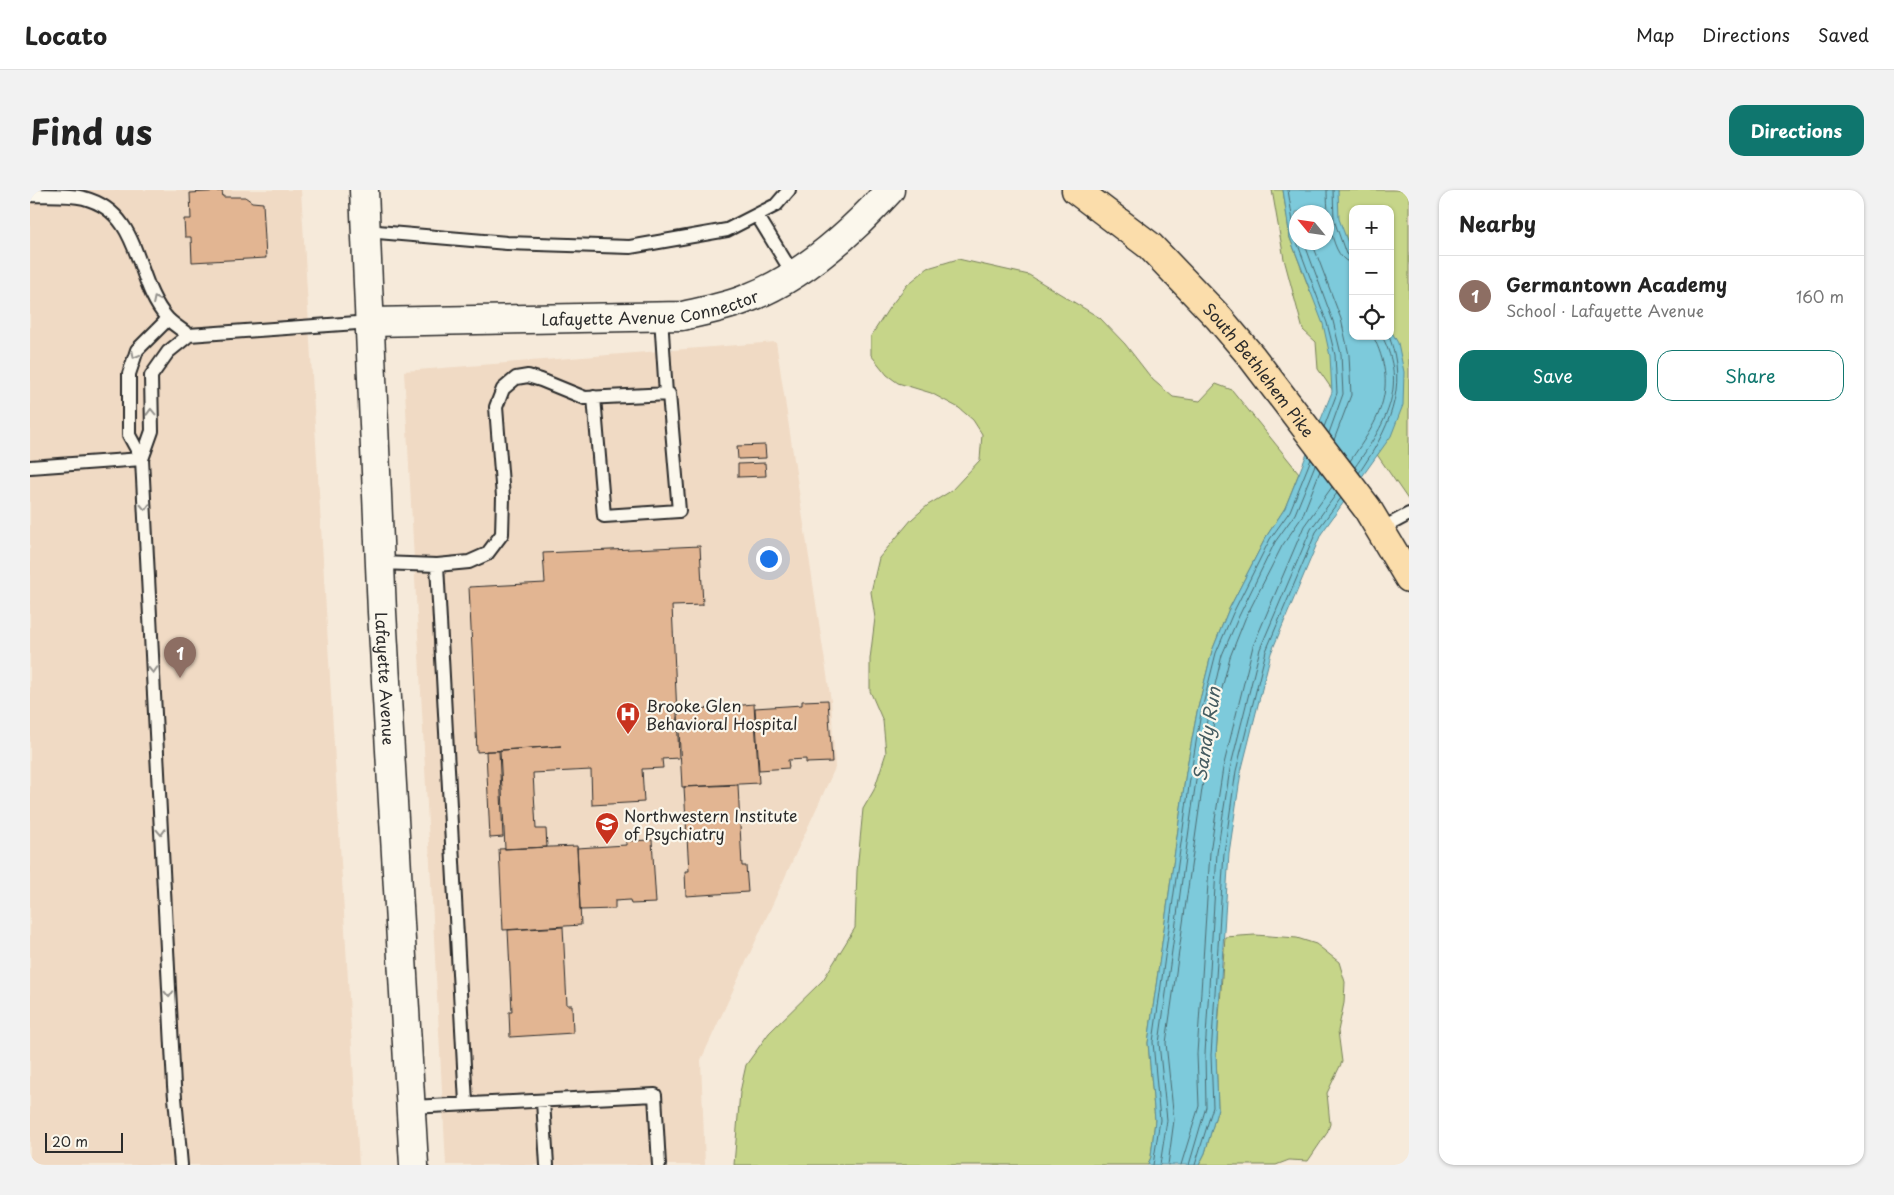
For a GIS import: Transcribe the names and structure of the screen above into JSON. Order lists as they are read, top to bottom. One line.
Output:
{"streets":{"main road":["Lafayette Avenue Connector","South Bethlehem Pike","Lafayette Avenue"]},"crossings":[["Lafayette Avenue Connector","Lafayette Avenue"]],"water":["Sandy Run"],"places":{"hospital":["Brooke Glen Behavioral Hospital"],"school or university":["Northwestern Institute of Psychiatry"]},"scale_bar":"20 m","north":"top left","page":{"header":"Locato","nav":["Map","Directions","Saved"],"title":"Find us","buttons":["Directions",["Save","Share"]],"heading":"Nearby","map_buttons":["+","−"],"list":[{"mark":"1","name":"Germantown Academy","note":"School · Lafayette Avenue","value":"160 m"}],"pins":"1","scale":"20 m"}}
